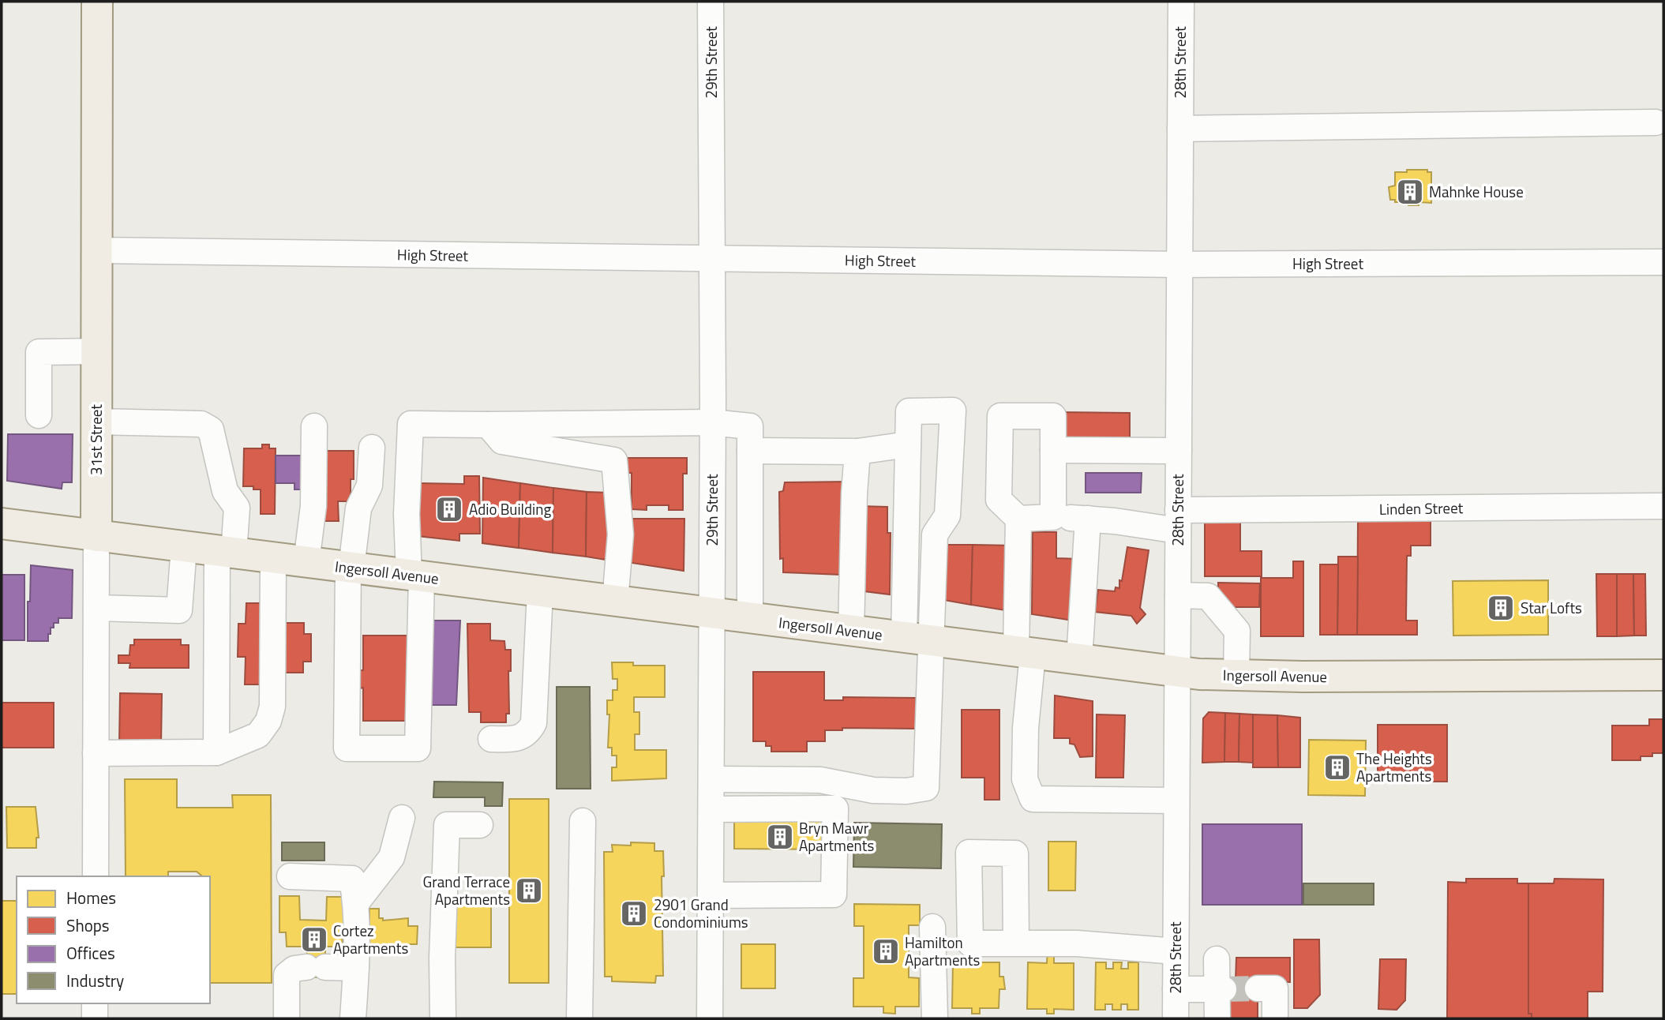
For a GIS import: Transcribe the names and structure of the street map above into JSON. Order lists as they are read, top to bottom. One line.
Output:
{"streets":{"main road":["31st Street","Ingersoll Avenue"],"street":["29th Street","28th Street","High Street","Linden Street"]},"crossings":[["29th Street","High Street"],["29th Street","Ingersoll Avenue"],["28th Street","High Street"],["28th Street","Linden Street"],["28th Street","Ingersoll Avenue"],["High Street","31st Street"],["31st Street","Ingersoll Avenue"]],"places":{"building":["Mahnke House","Adio Building","Star Lofts","The Heights Apartments","Bryn Mawr Apartments","Grand Terrace Apartments","2901 Grand Condominiums","Cortez Apartments","Hamilton Apartments"]},"legend":["Homes","Shops","Offices","Industry"]}
